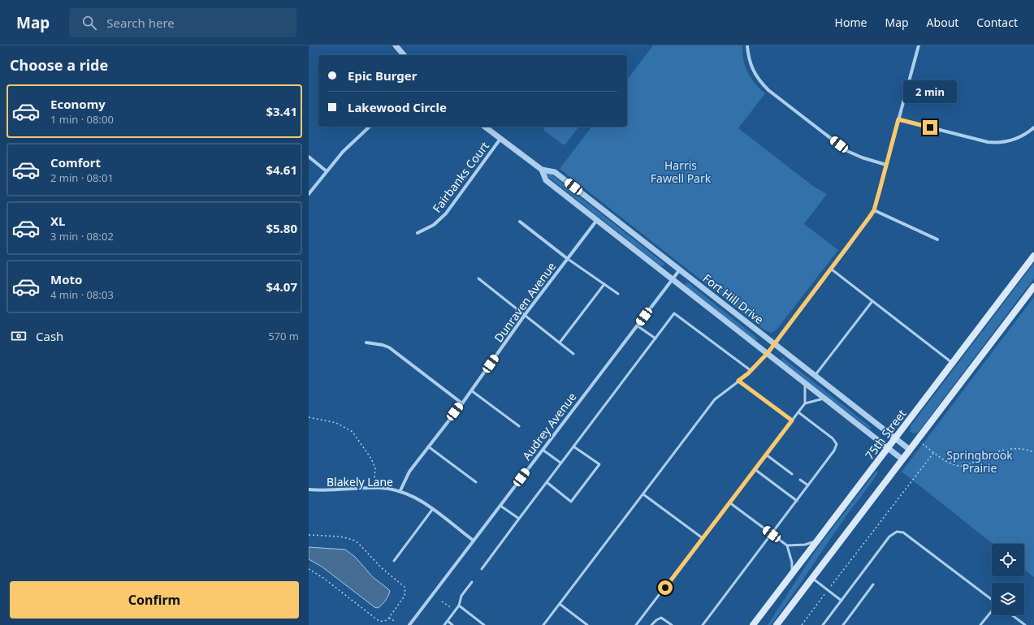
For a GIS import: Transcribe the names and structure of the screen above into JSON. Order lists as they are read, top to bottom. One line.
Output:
{"streets":{"main road":["75th Street"],"street":["Fairbanks Court","Fort Hill Drive","Dunraven Avenue","Audrey Avenue","Blakely Lane"]},"crossings":[["Fairbanks Court","Fort Hill Drive"],["Fort Hill Drive","Dunraven Avenue"],["Fort Hill Drive","Audrey Avenue"],["Fort Hill Drive","75th Street"],["Dunraven Avenue","Blakely Lane"],["Audrey Avenue","Blakely Lane"]],"parks":["Harris Fawell Park","Springbrook Prairie"],"page":{"header":"Map","search":"Search here","nav":["Home","Map","About","Contact"],"heading":"Choose a ride","banner":["Epic Burger","Lakewood Circle"],"bubble":"2 min","list":[{"name":"Economy","note":"1 min · 08:00","value":"$3.41"},{"name":"Comfort","note":"2 min · 08:01","value":"$4.61"},{"name":"XL","note":"3 min · 08:02","value":"$5.80"},{"name":"Moto","note":"4 min · 08:03","value":"$4.07"}],"pay":["Cash","570 m"],"buttons":"Confirm"}}
